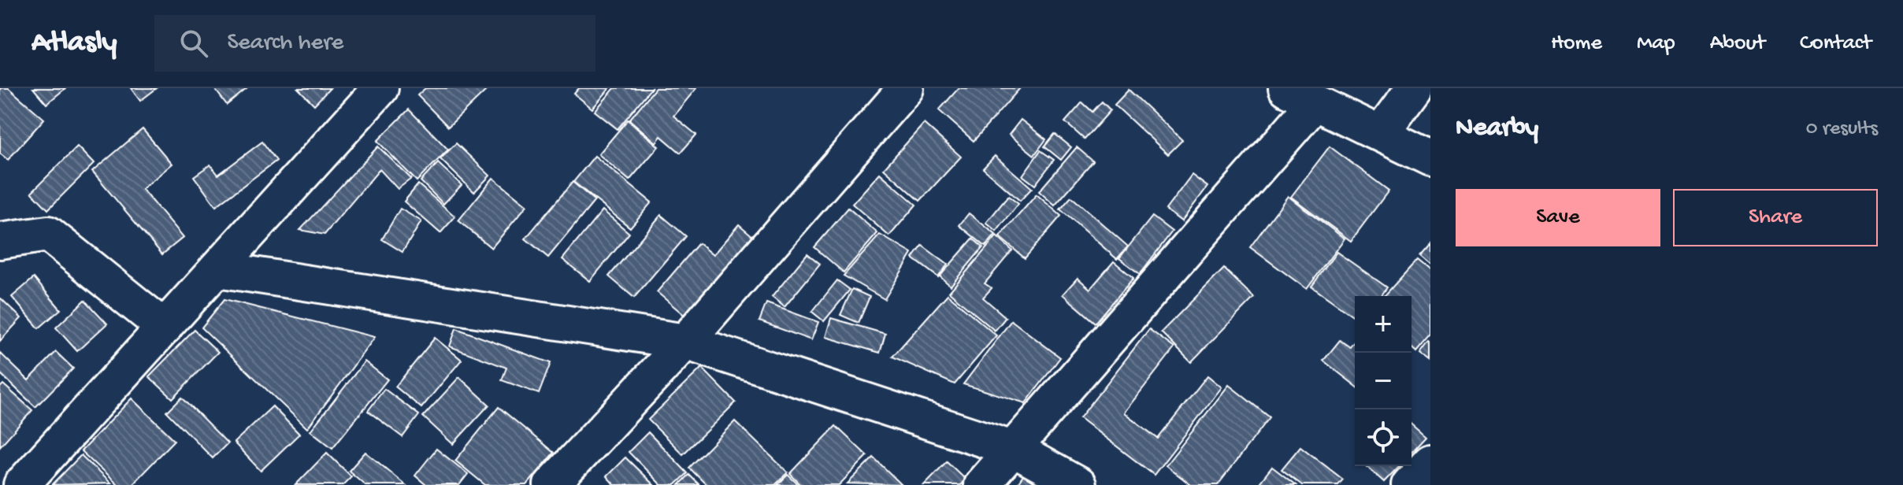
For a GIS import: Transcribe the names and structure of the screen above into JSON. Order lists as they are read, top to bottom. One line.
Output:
{"page":{"header":"Atlasly","search":"Search here","nav":["Home","Map","About","Contact"],"heading":["Nearby","0 results"],"buttons":["Save","Share"],"map_buttons":["+","−"]}}
